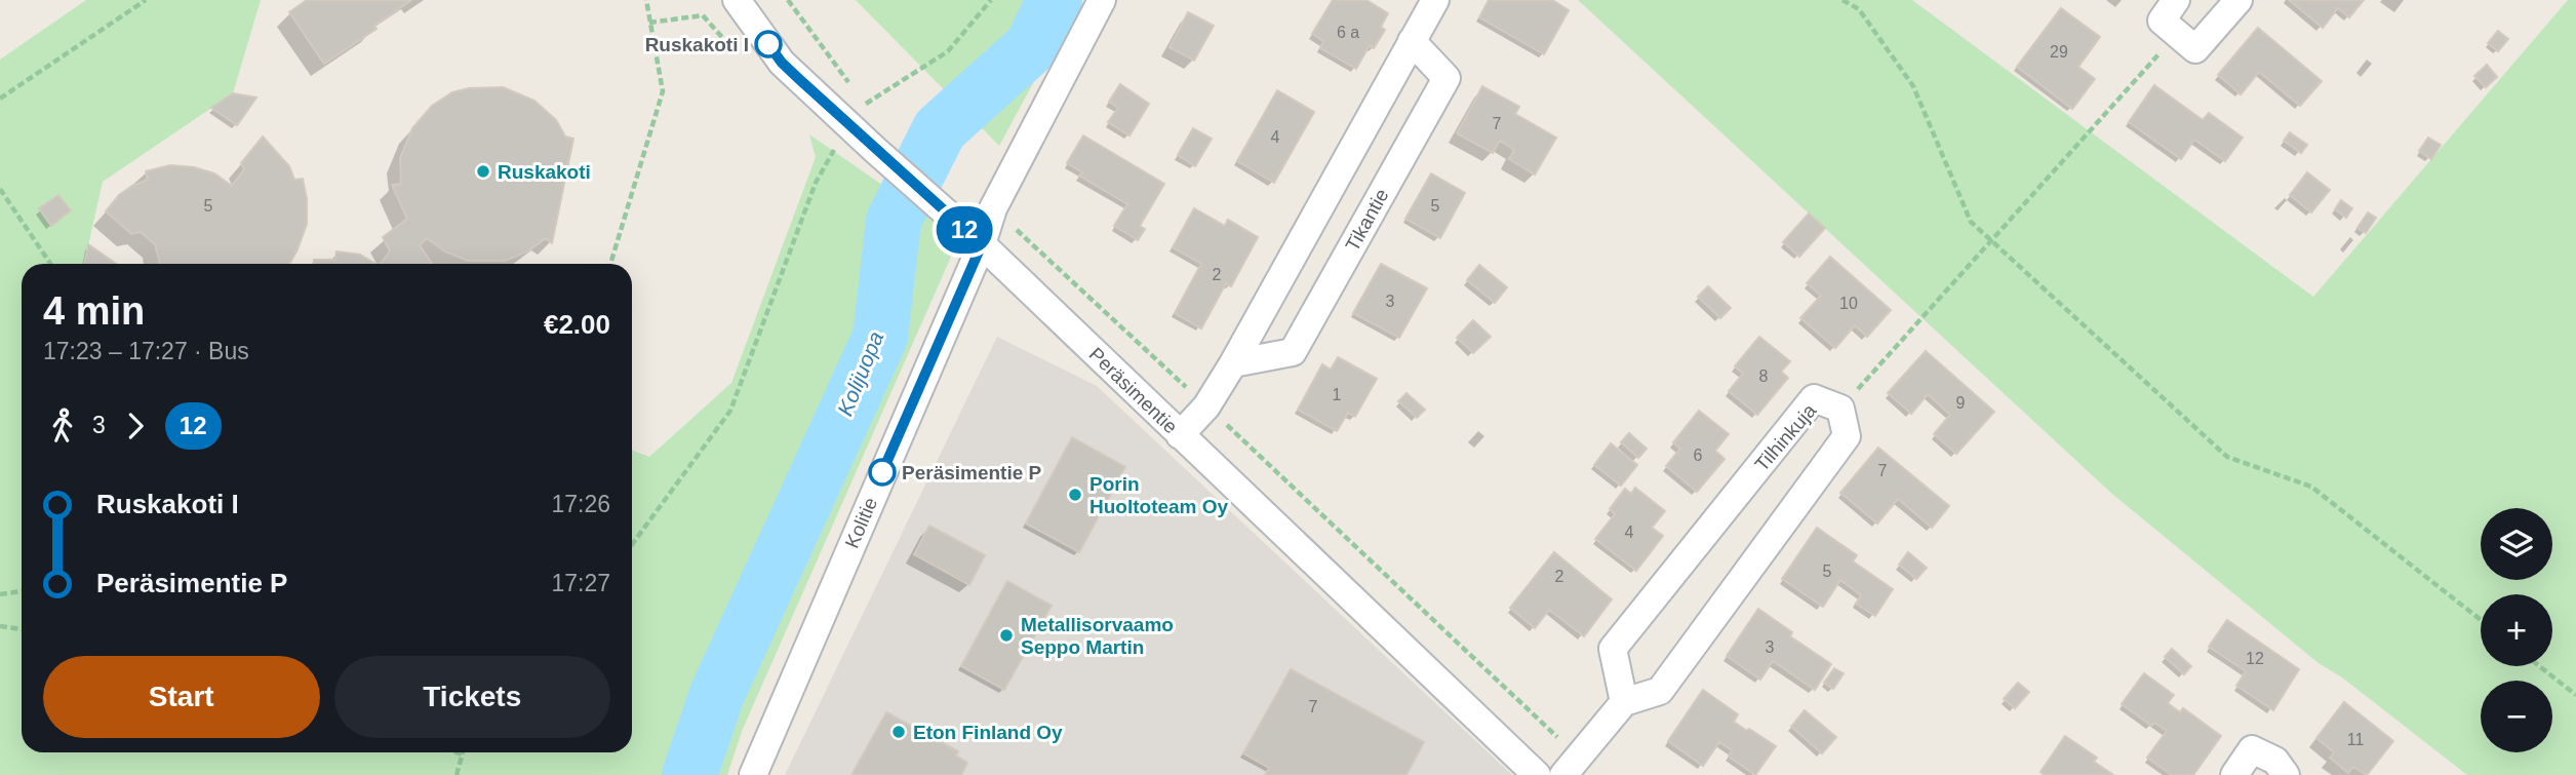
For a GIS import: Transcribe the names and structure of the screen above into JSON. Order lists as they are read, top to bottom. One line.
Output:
{"streets":{"street":["Tikantie","Peräsimentie","Tilhinkuja","Kolitie"]},"crossings":[["Peräsimentie","Kolitie"]],"water":["Kolijuopa"],"places":["Ruskakoti I","Ruskakoti","Peräsimentie P","Porin Huoltoteam Oy","Metallisorvaamo Seppo Martin","Eton Finland Oy"],"lines":["bus line 12"],"house_numbers":["6 a","29","7","4","5","5","2","3","10","8","1","9","6","7","4","5","2","3","12","7","11"],"page":{"on_map":"12","heading":["4 min","17:23 – 17:27 · Bus","€2.00"],"legs":["3","12"],"list":[{"name":"Ruskakoti I","value":"17:26"},{"name":"Peräsimentie P","value":"17:27"}],"map_buttons":["+","−"],"buttons":["Start","Tickets"]}}
